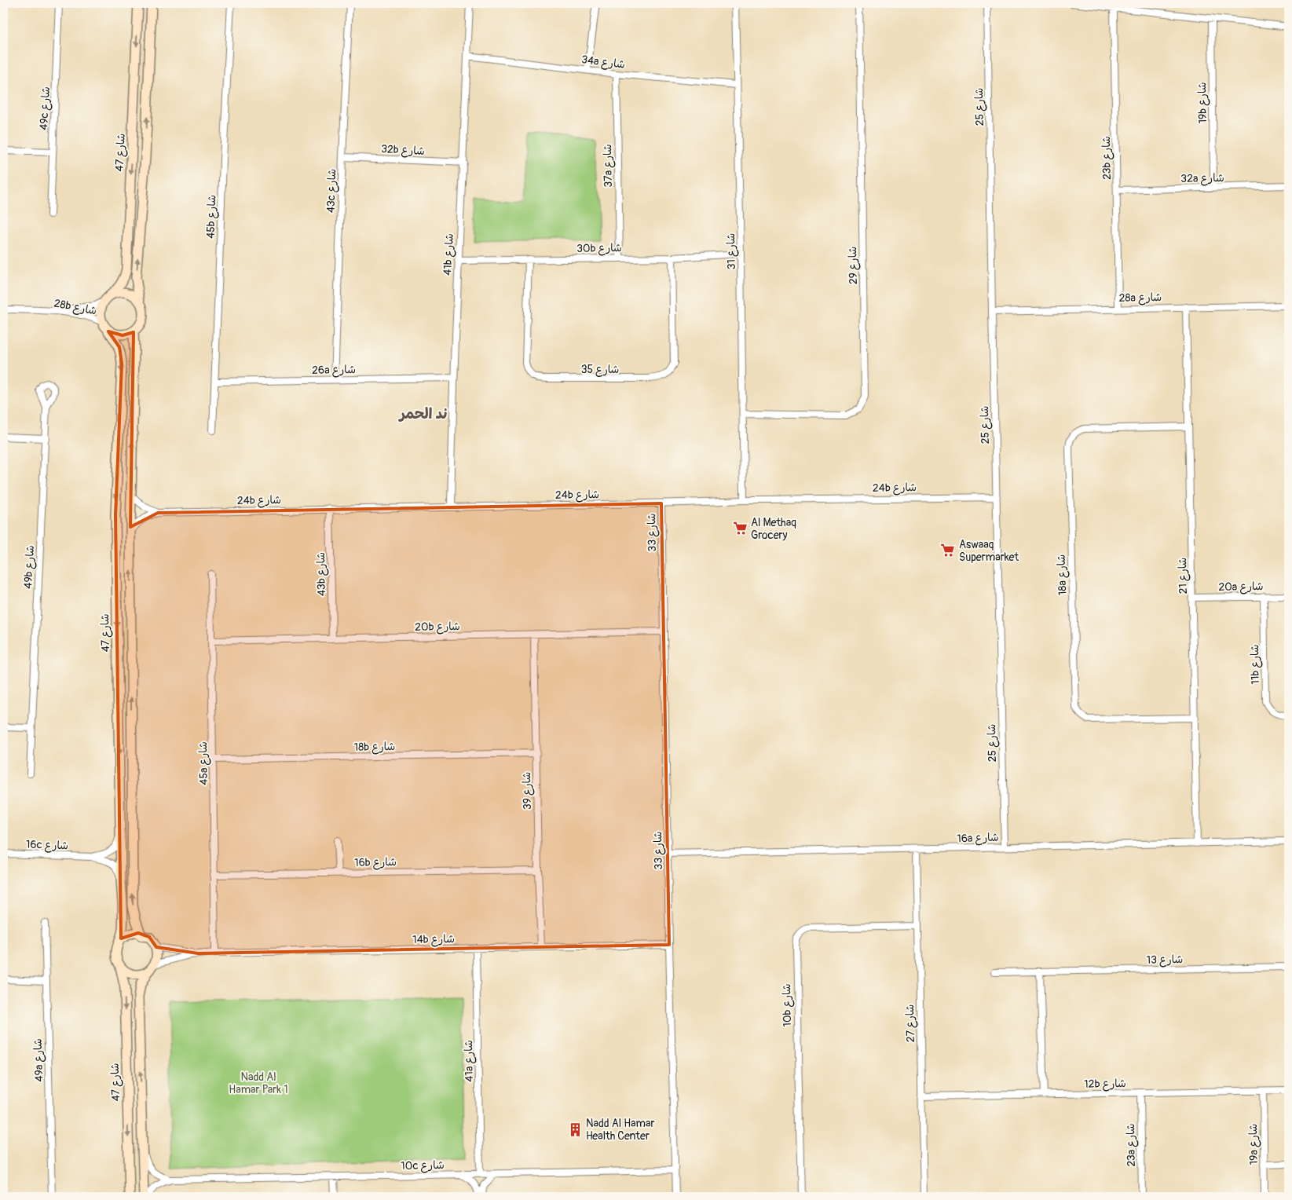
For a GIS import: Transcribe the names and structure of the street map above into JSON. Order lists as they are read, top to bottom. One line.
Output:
{"streets":{"street":["34a شارع","19b شارع","شارع 25","49c شارع","32b شارع","شارع 47","23b شارع","37a شارع","32a شارع","43c شارع","45b شارع","30b شارع","شارع 31","41b شارع","شارع 29","28a شارع","28b شارع","شارع 35","26a شارع","24b شارع","شارع 33","49b شارع","43b شارع","18a شارع","شارع 21","20a شارع","20b شارع","11b شارع","18b شارع","45a شارع","شارع 39","16a شارع","16c شارع","16b شارع","14b شارع","شارع 13","10b شارع","شارع 27","49a شارع","41a شارع","12b شارع","19a شارع","23a شارع","10c شارع"]},"crossings":[["34a شارع","37a شارع"],["34a شارع","شارع 31"],["34a شارع","41b شارع"],["19b شارع","32a شارع"],["شارع 25","28a شارع"],["شارع 25","24b شارع"],["شارع 25","16a شارع"],["32b شارع","43c شارع"],["32b شارع","41b شارع"],["شارع 47","28b شارع"],["شارع 47","16c شارع"],["شارع 47","14b شارع"],["23b شارع","32a شارع"],["23b شارع","28a شارع"],["37a شارع","30b شارع"],["43c شارع","26a شارع"],["45b شارع","26a شارع"],["30b شارع","شارع 31"],["30b شارع","41b شارع"],["30b شارع","شارع 35"],["شارع 31","شارع 29"],["شارع 31","24b شارع"],["41b شارع","26a شارع"],["41b شارع","24b شارع"],["28a شارع","شارع 21"],["24b شارع","شارع 33"],["24b شارع","43b شارع"],["شارع 33","20b شارع"],["شارع 33","16a شارع"],["شارع 33","14b شارع"],["شارع 33","10c شارع"],["43b شارع","20b شارع"],["18a شارع","شارع 21"],["شارع 21","20a شارع"],["شارع 21","16a شارع"],["20a شارع","11b شارع"],["20b شارع","45a شارع"],["20b شارع","شارع 39"],["18b شارع","45a شارع"],["18b شارع","شارع 39"],["45a شارع","16b شارع"],["45a شارع","14b شارع"],["شارع 39","16b شارع"],["شارع 39","14b شارع"],["16a شارع","شارع 27"],["14b شارع","41a شارع"],["10b شارع","شارع 27"],["شارع 27","12b شارع"],["41a شارع","10c شارع"],["12b شارع","19a شارع"],["12b شارع","23a شارع"]],"districts":["ند الحمر"],"parks":["Nadd Al Hamar Park 1"],"places":{"supermarket":["Al Methaq Grocery","Aswaaq Supermarket"],"building":["Nadd Al Hamar Health Center"]}}
